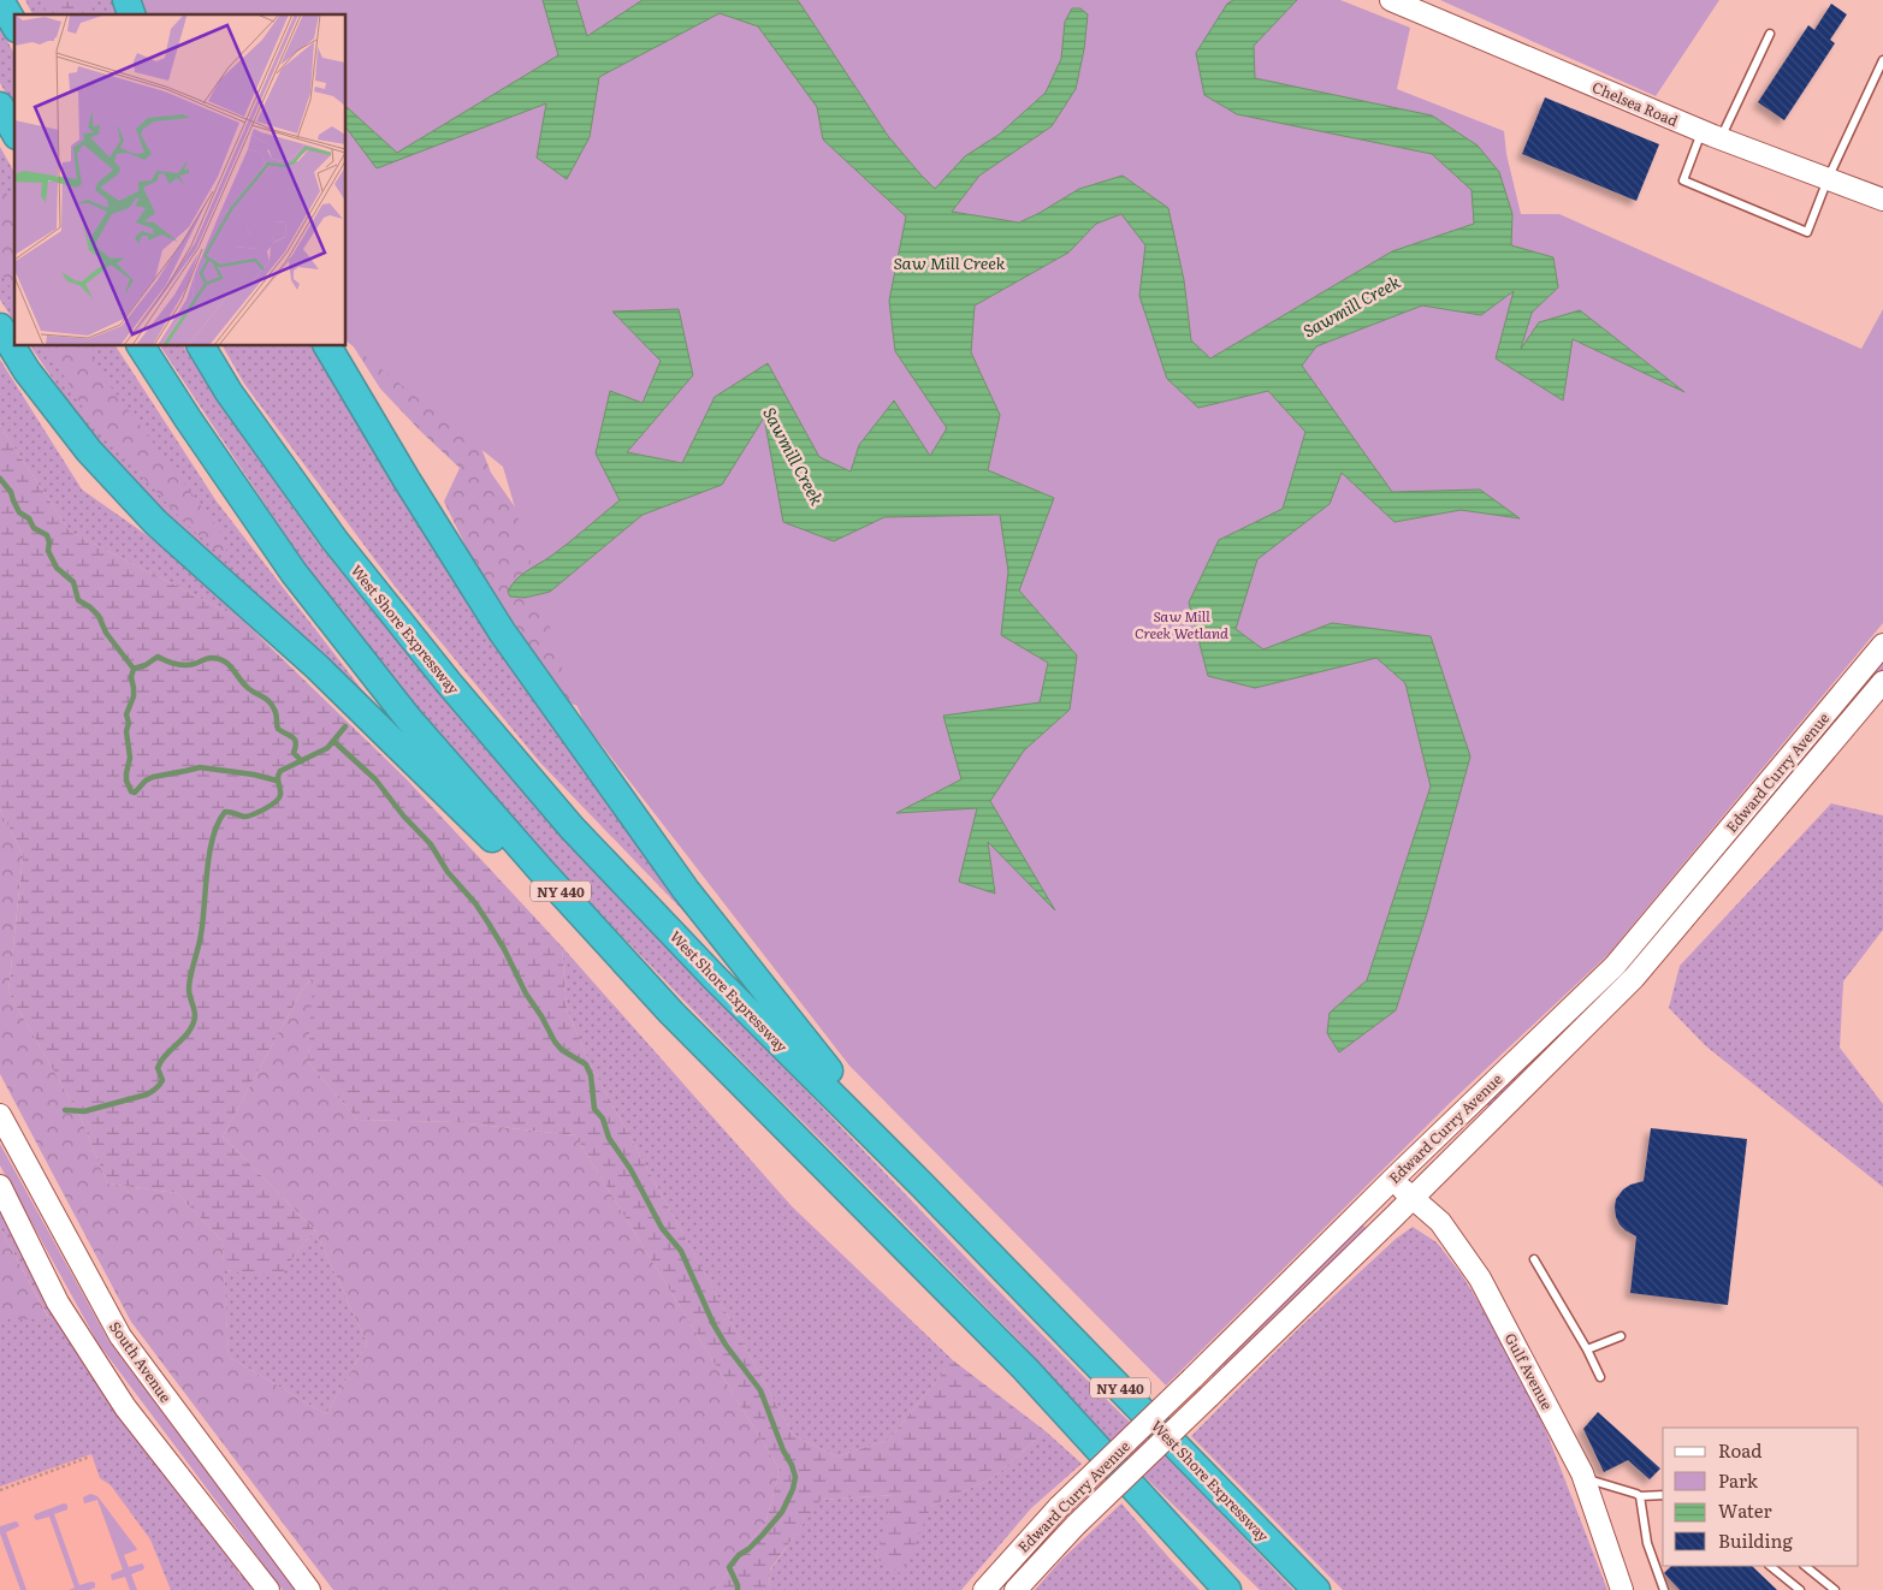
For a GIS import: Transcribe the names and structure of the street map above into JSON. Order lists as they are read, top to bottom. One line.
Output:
{"streets":{"highway":["West Shore Expressway","NY 440"],"street":["Chelsea Road","Edward Curry Avenue","South Avenue","Gulf Avenue"]},"crossings":[["Edward Curry Avenue","Gulf Avenue"]],"water":["Saw Mill Creek","Sawmill Creek"],"parks":["Saw Mill Creek Wetland"],"legend":["Road","Park","Water","Building"]}
